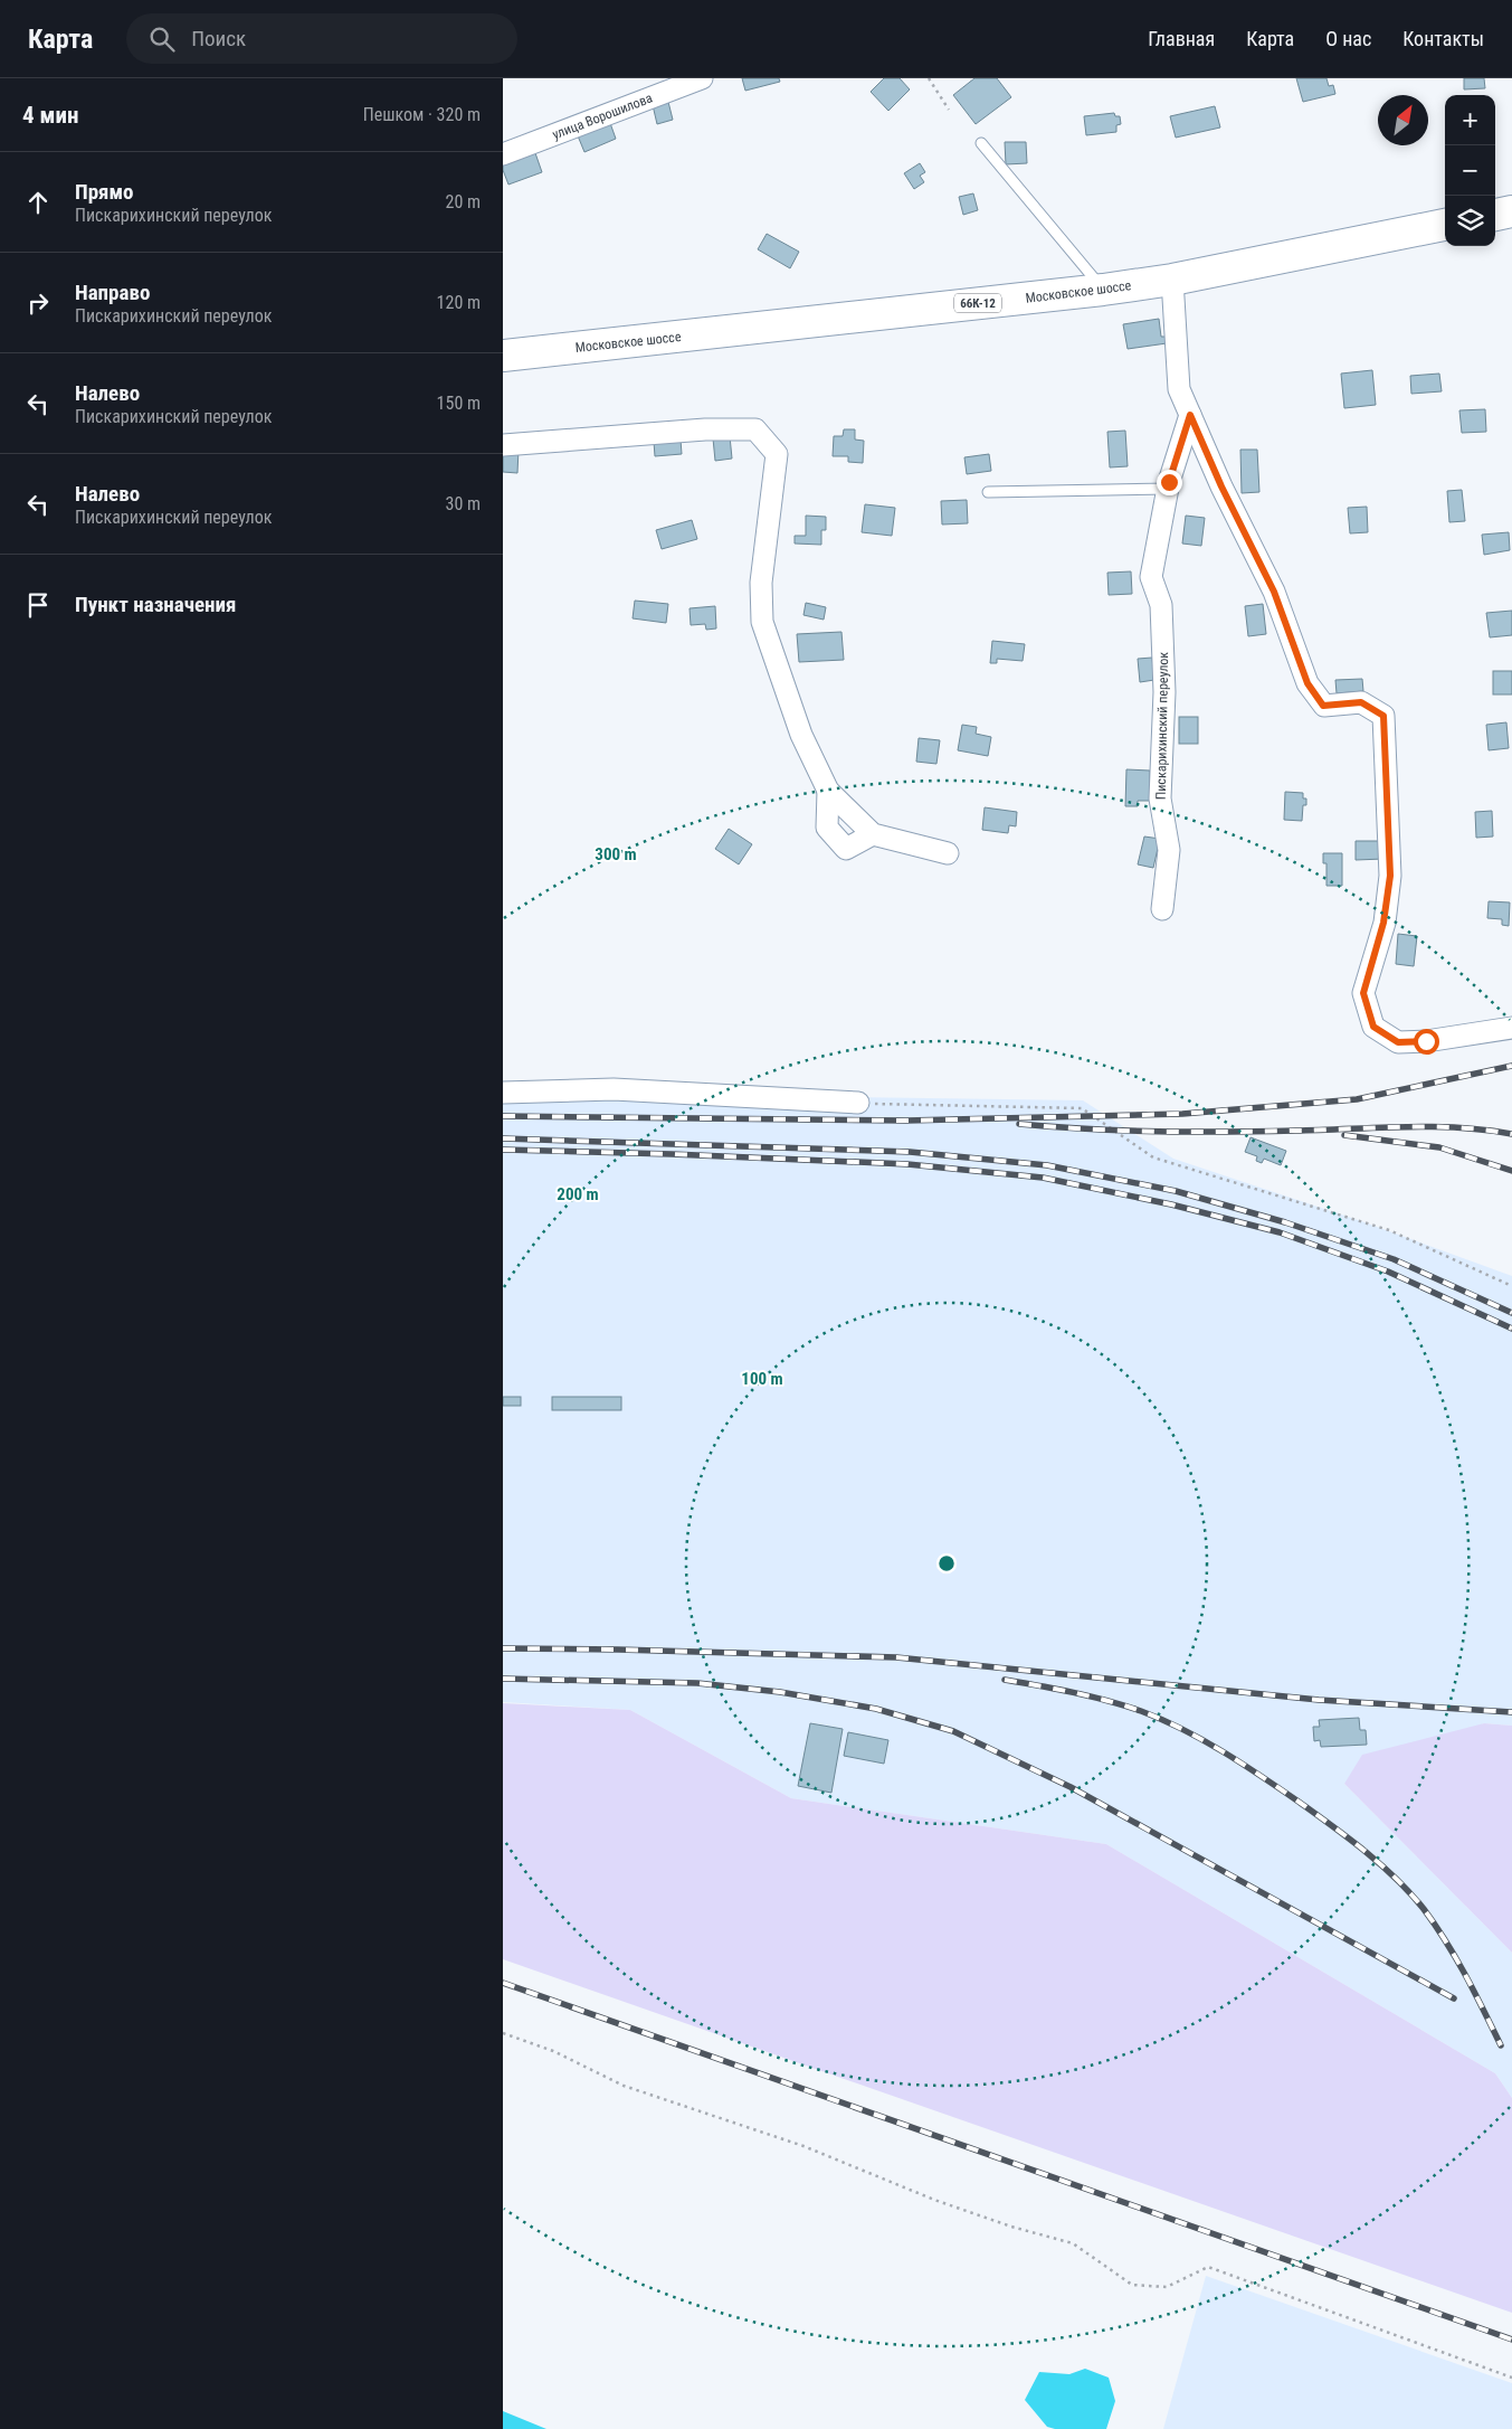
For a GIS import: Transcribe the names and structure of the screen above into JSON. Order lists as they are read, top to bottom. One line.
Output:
{"streets":{"main road":["Московское шоссе","66К-12"],"street":["улица Ворошилова","Пискарихинский переулок"]},"north":"top right","page":{"header":"Карта","search":"Поиск","nav":["Главная","Карта","О нас","Контакты"],"heading":["4 мин","Пешком · 320 m"],"map_buttons":["+","−"],"list":[["Прямо","Пискарихинский переулок","20 m"],["Направо","Пискарихинский переулок","120 m"],["Налево","Пискарихинский переулок","150 m"],["Налево","Пискарихинский переулок","30 m"],"Пункт назначения"]},"rings":["300 m","200 m","100 m"]}
